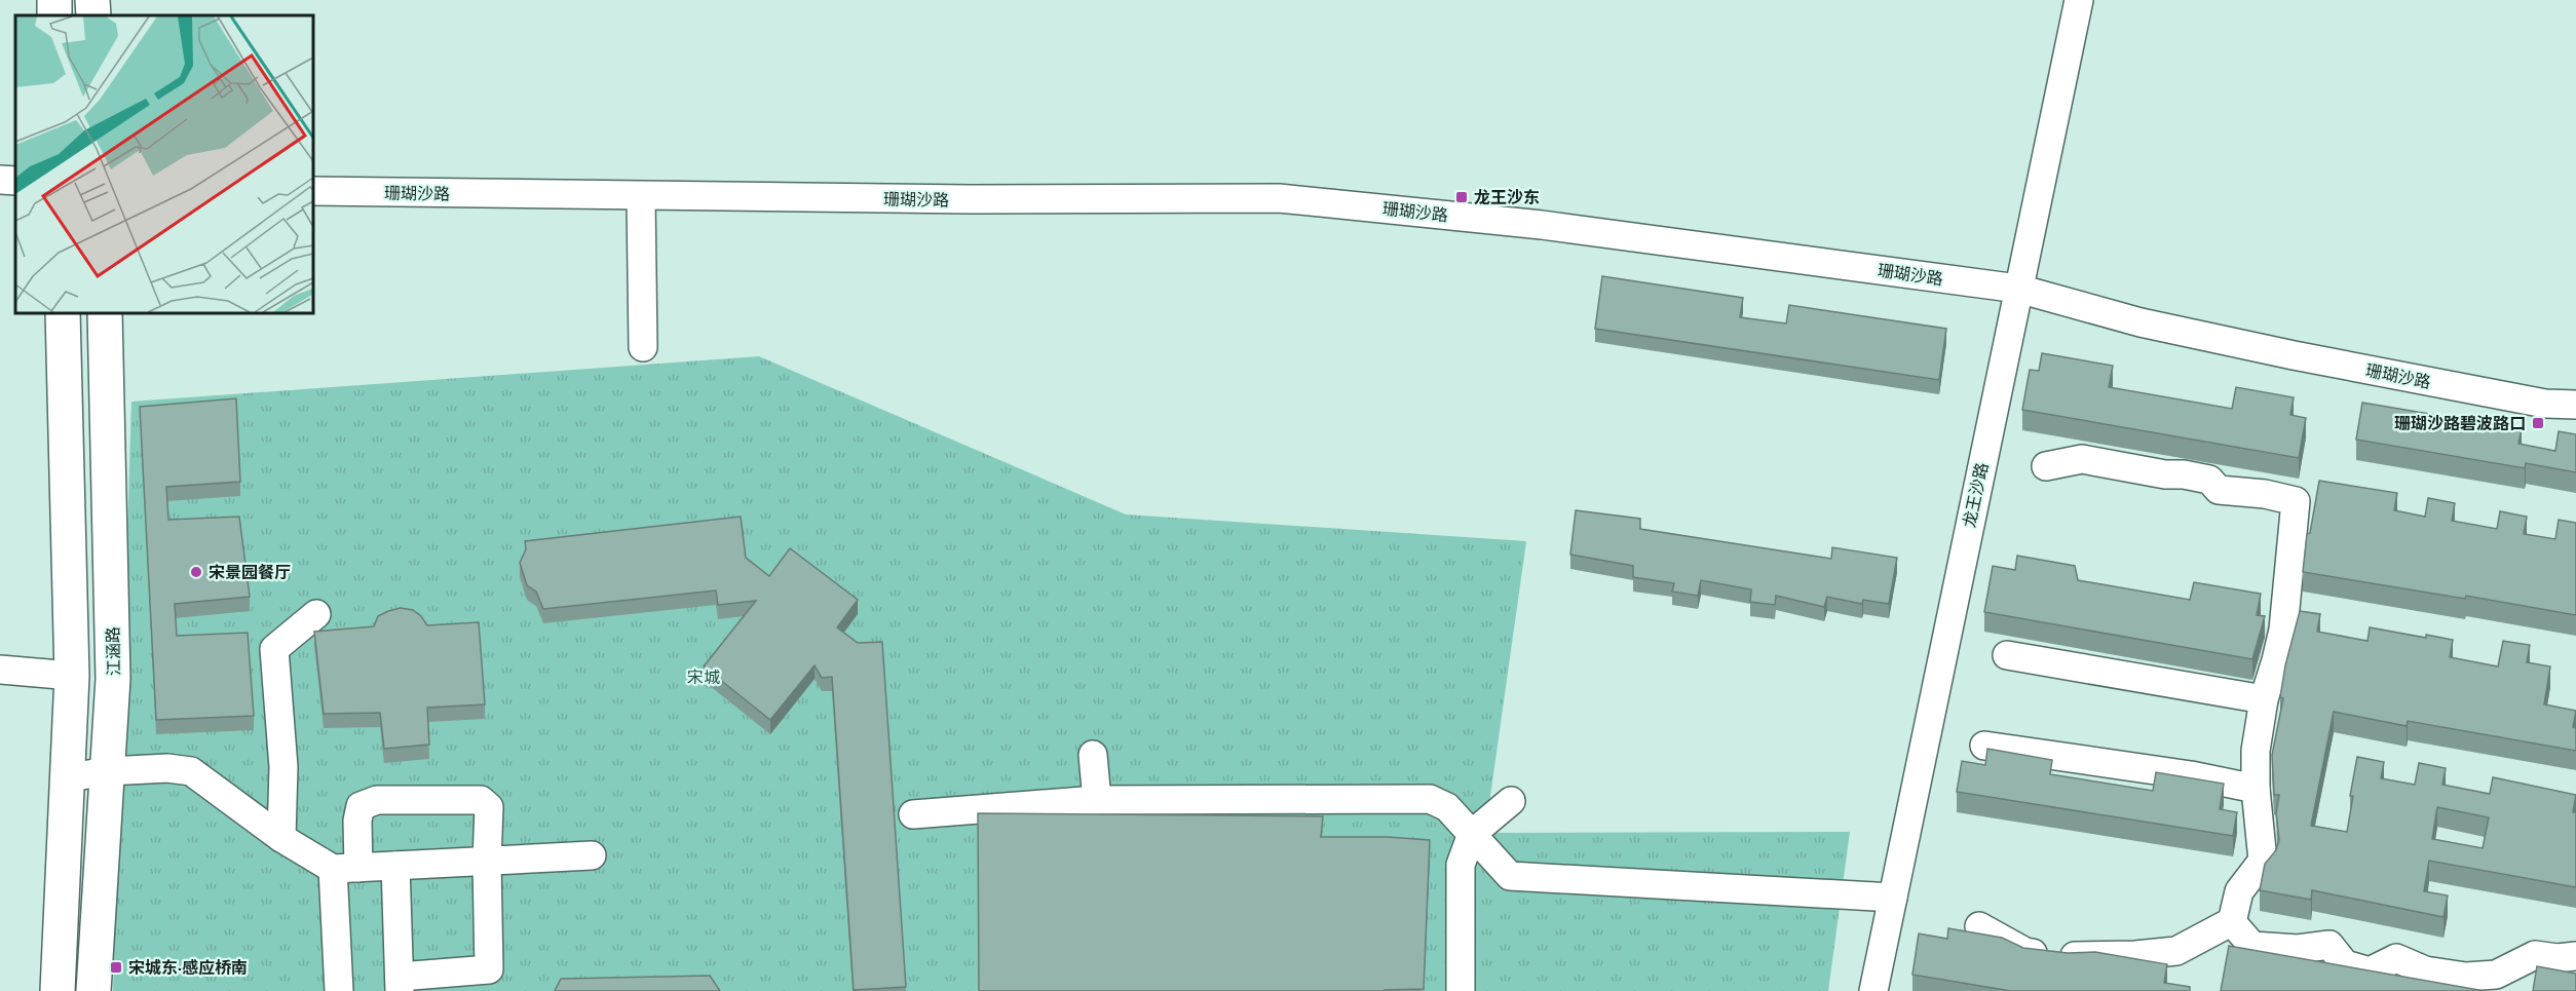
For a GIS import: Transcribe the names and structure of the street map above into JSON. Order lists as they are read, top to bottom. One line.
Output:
{"streets":{"main road":["江涵路"],"street":["珊瑚沙路","龙王沙路"]},"crossings":[["珊瑚沙路","龙王沙路"]],"parks":["宋城"],"places":{"transit":["龙王沙东","珊瑚沙路碧波路口","宋城东·感应桥南"],"other":["宋景园餐厅"]}}
